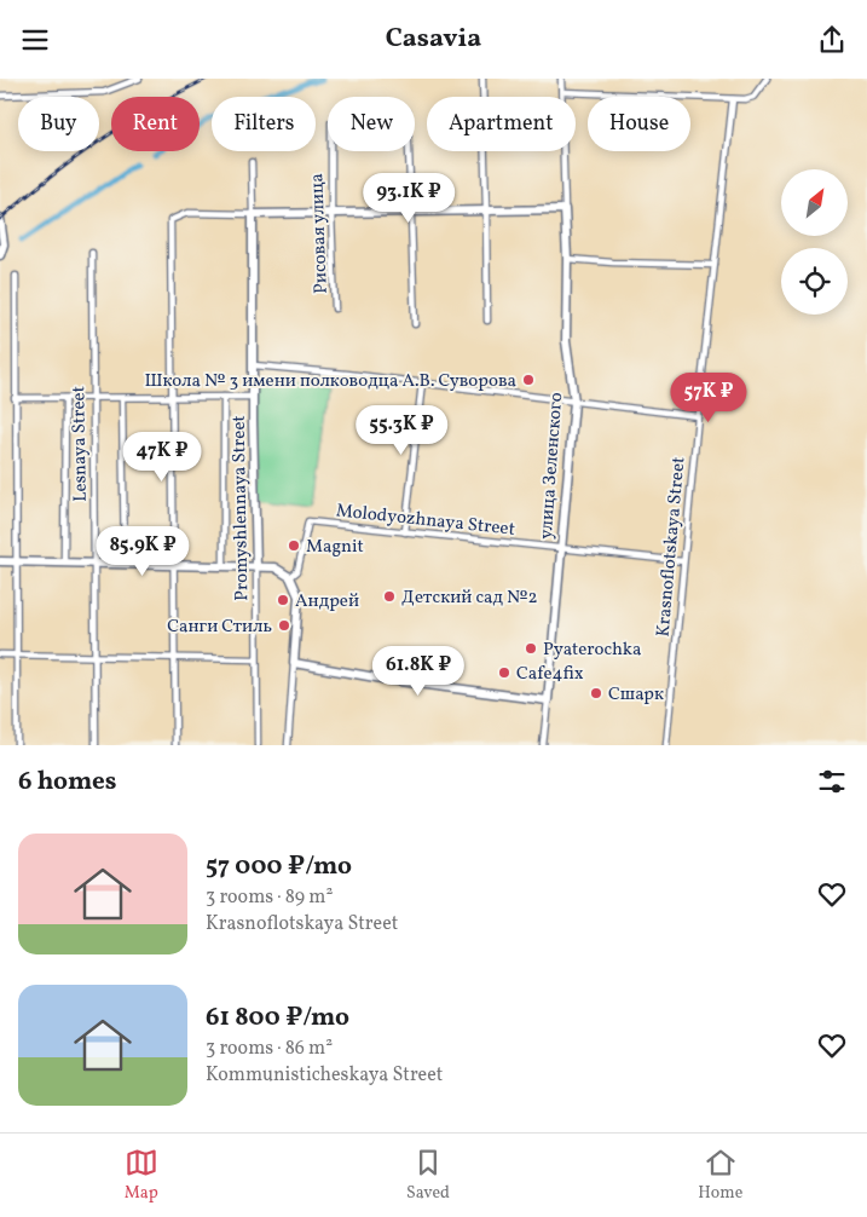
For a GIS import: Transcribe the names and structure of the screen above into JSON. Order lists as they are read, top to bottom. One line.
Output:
{"streets":{"street":["Рисовая улица","Lesnaya Street","улица Зеленского","Promyshlennaya Street","Molodyozhnaya Street","Krasnoflotskaya Street"]},"crossings":[["улица Зеленского","Molodyozhnaya Street"],["Molodyozhnaya Street","Krasnoflotskaya Street"]],"places":["Школа № 3 имени полководца А.В. Суворова","Magnit","Детский сад №2","Андрей","Санги Стиль","Pyaterochka","Cafe4fix","Сшарк"],"north":"top right","page":{"header":"Casavia","chip":["Buy","Rent","Filters","New","Apartment","House"],"price":["93.1K ₽","57K ₽","55.3K ₽","47K ₽","85.9K ₽","61.8K ₽"],"heading":"6 homes","list":[{"name":"57 000 ₽/mo","note":"3 rooms · 89 m² · Krasnoflotskaya Street"},{"name":"61 800 ₽/mo","note":"3 rooms · 86 m² · Kommunisticheskaya Street"}],"tabs":["Map","Saved","Home"]}}
